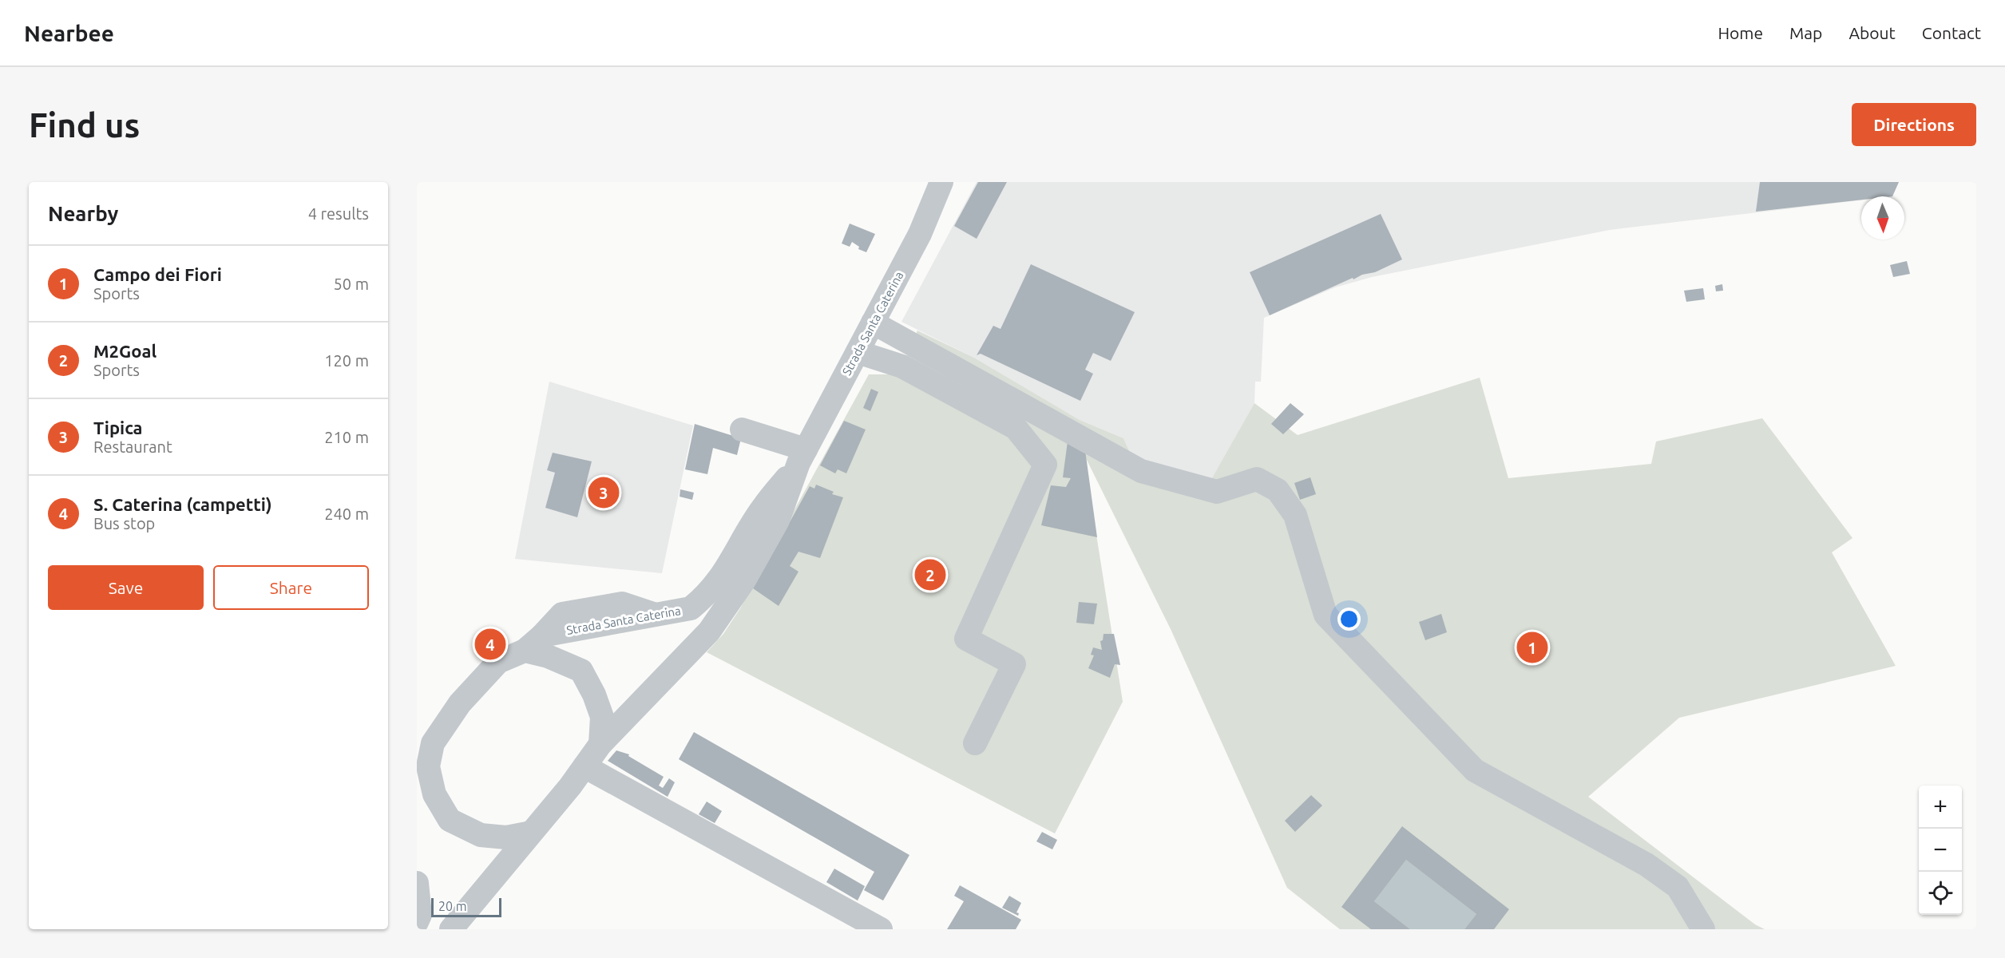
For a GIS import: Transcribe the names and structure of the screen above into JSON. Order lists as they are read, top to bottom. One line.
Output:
{"streets":{"street":["Strada Santa Caterina"]},"scale_bar":"20 m","north":"bottom","page":{"header":"Nearbee","nav":["Home","Map","About","Contact"],"buttons":["Directions",["Save","Share"]],"title":"Find us","heading":["Nearby","4 results"],"list":[{"mark":"1","name":"Campo dei Fiori","note":"Sports","value":"50 m"},{"mark":"2","name":"M2Goal","note":"Sports","value":"120 m"},{"mark":"3","name":"Tipica","note":"Restaurant","value":"210 m"},{"mark":"4","name":"S. Caterina (campetti)","note":"Bus stop","value":"240 m"}],"pins":["3","2","4","1"],"map_buttons":["+","−"],"scale":"20 m"}}
